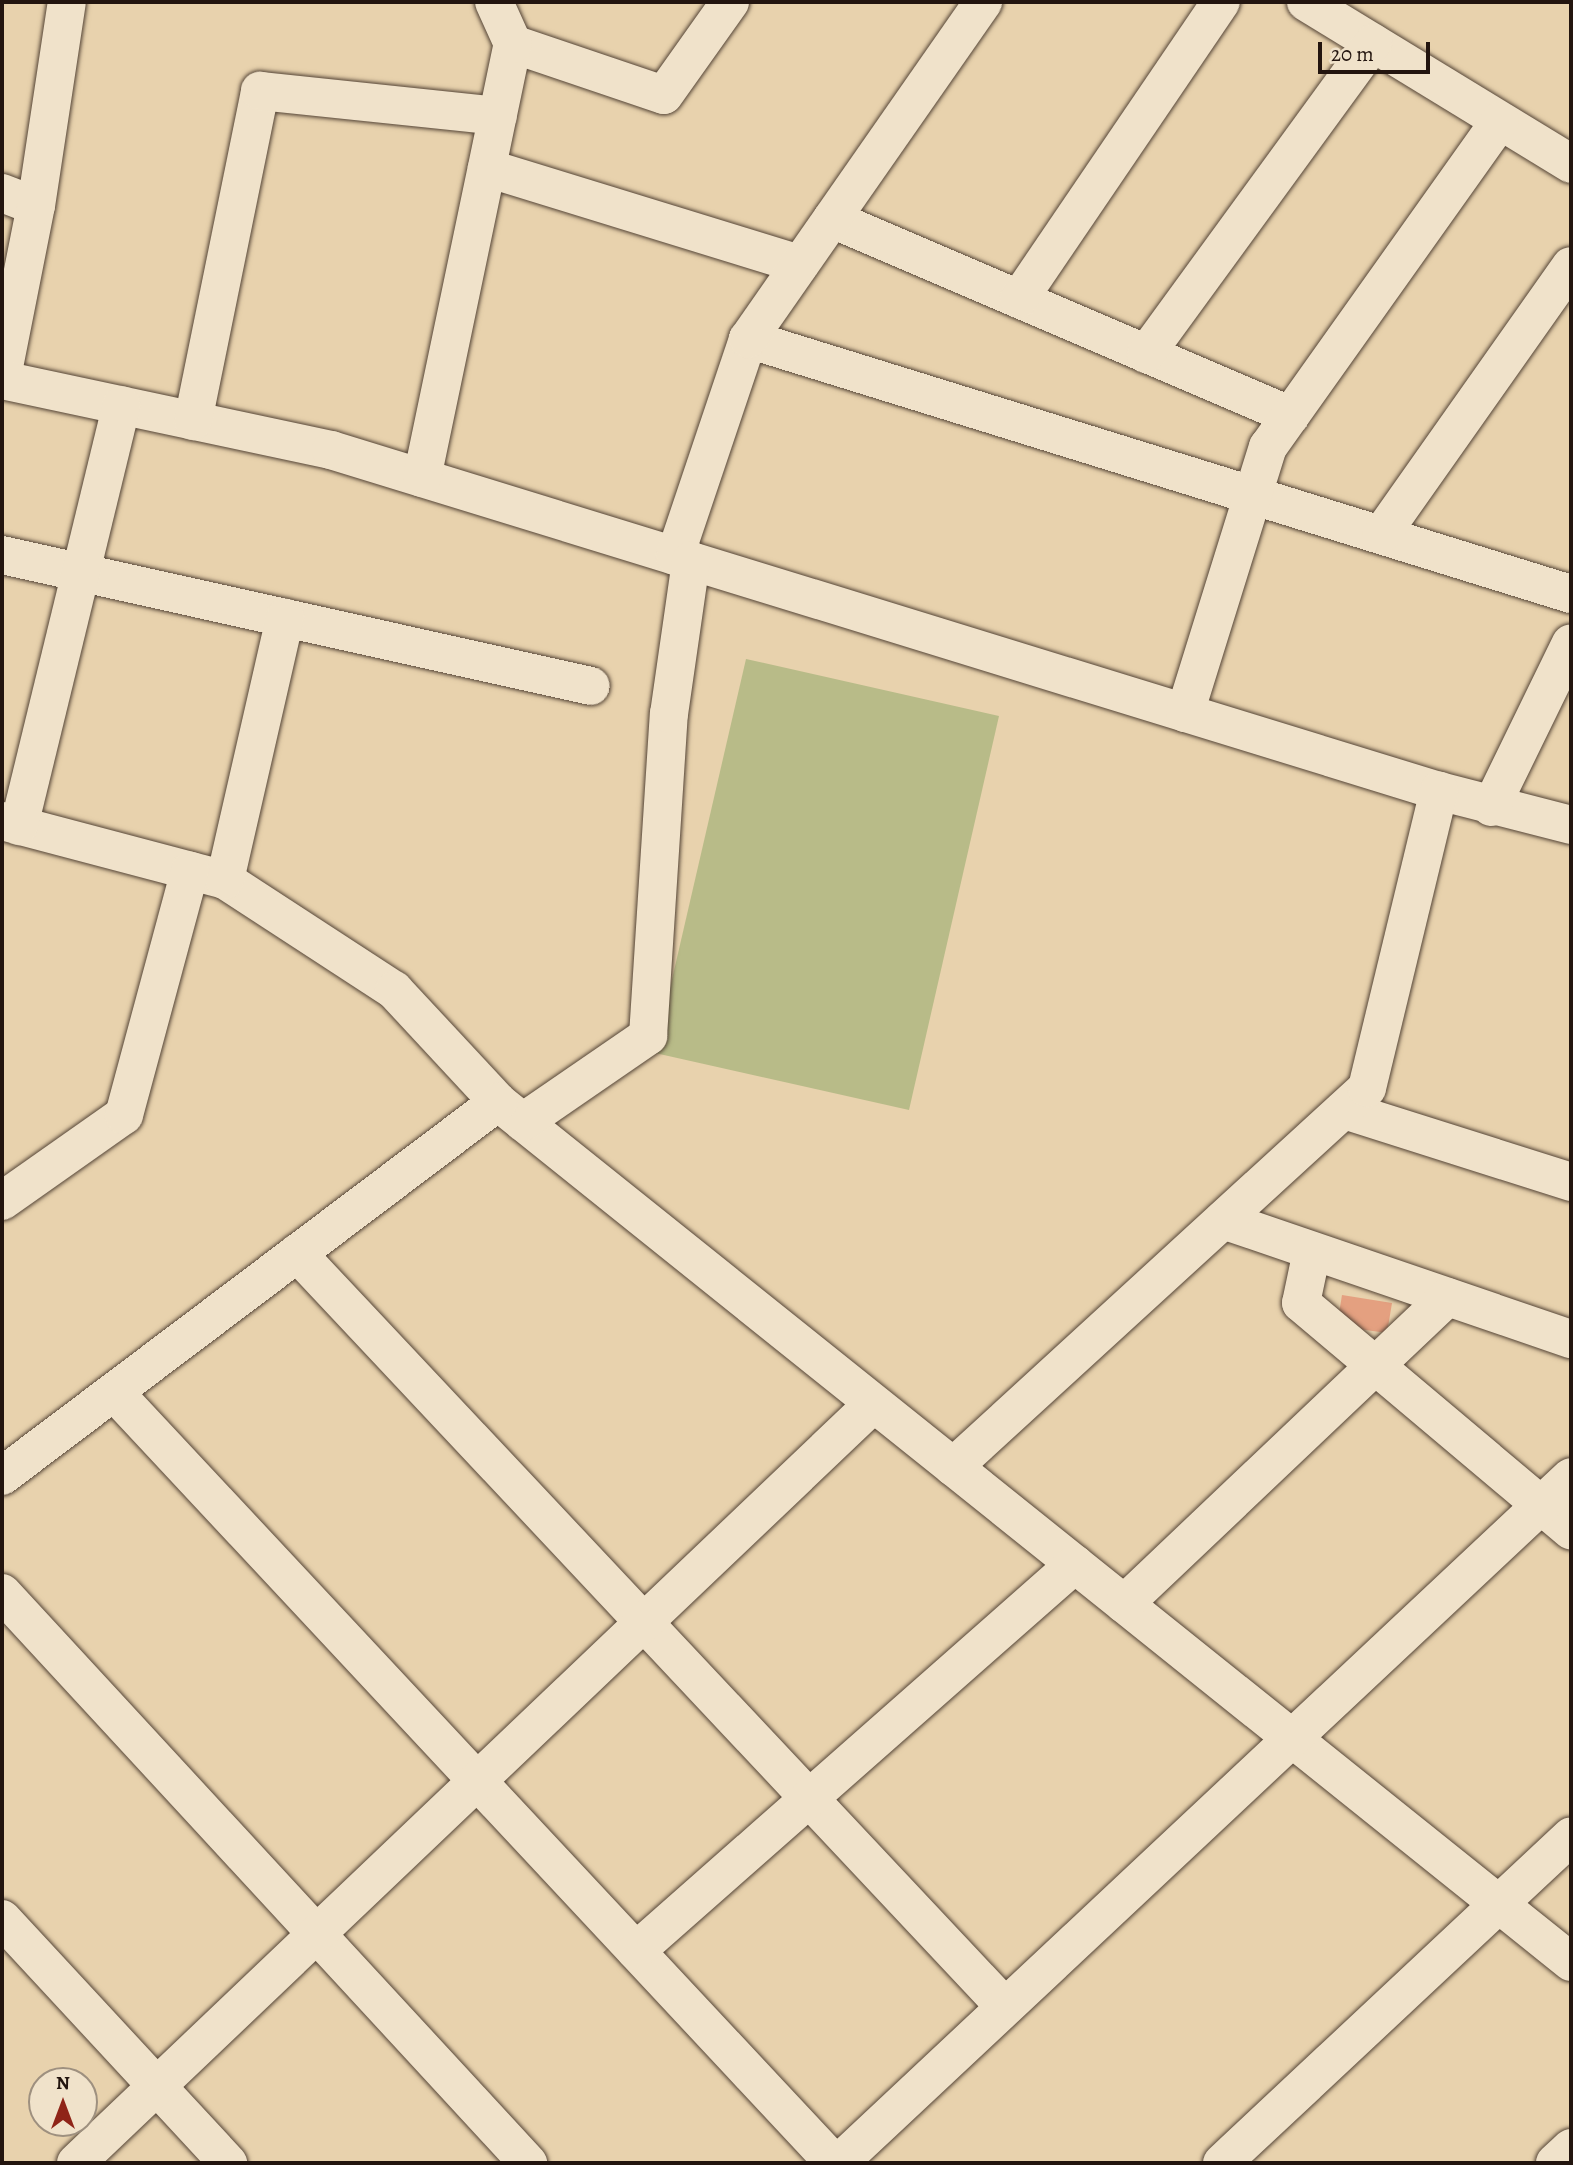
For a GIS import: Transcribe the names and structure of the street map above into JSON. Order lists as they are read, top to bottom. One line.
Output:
{"scale_bar":"20 m","north":"top"}
